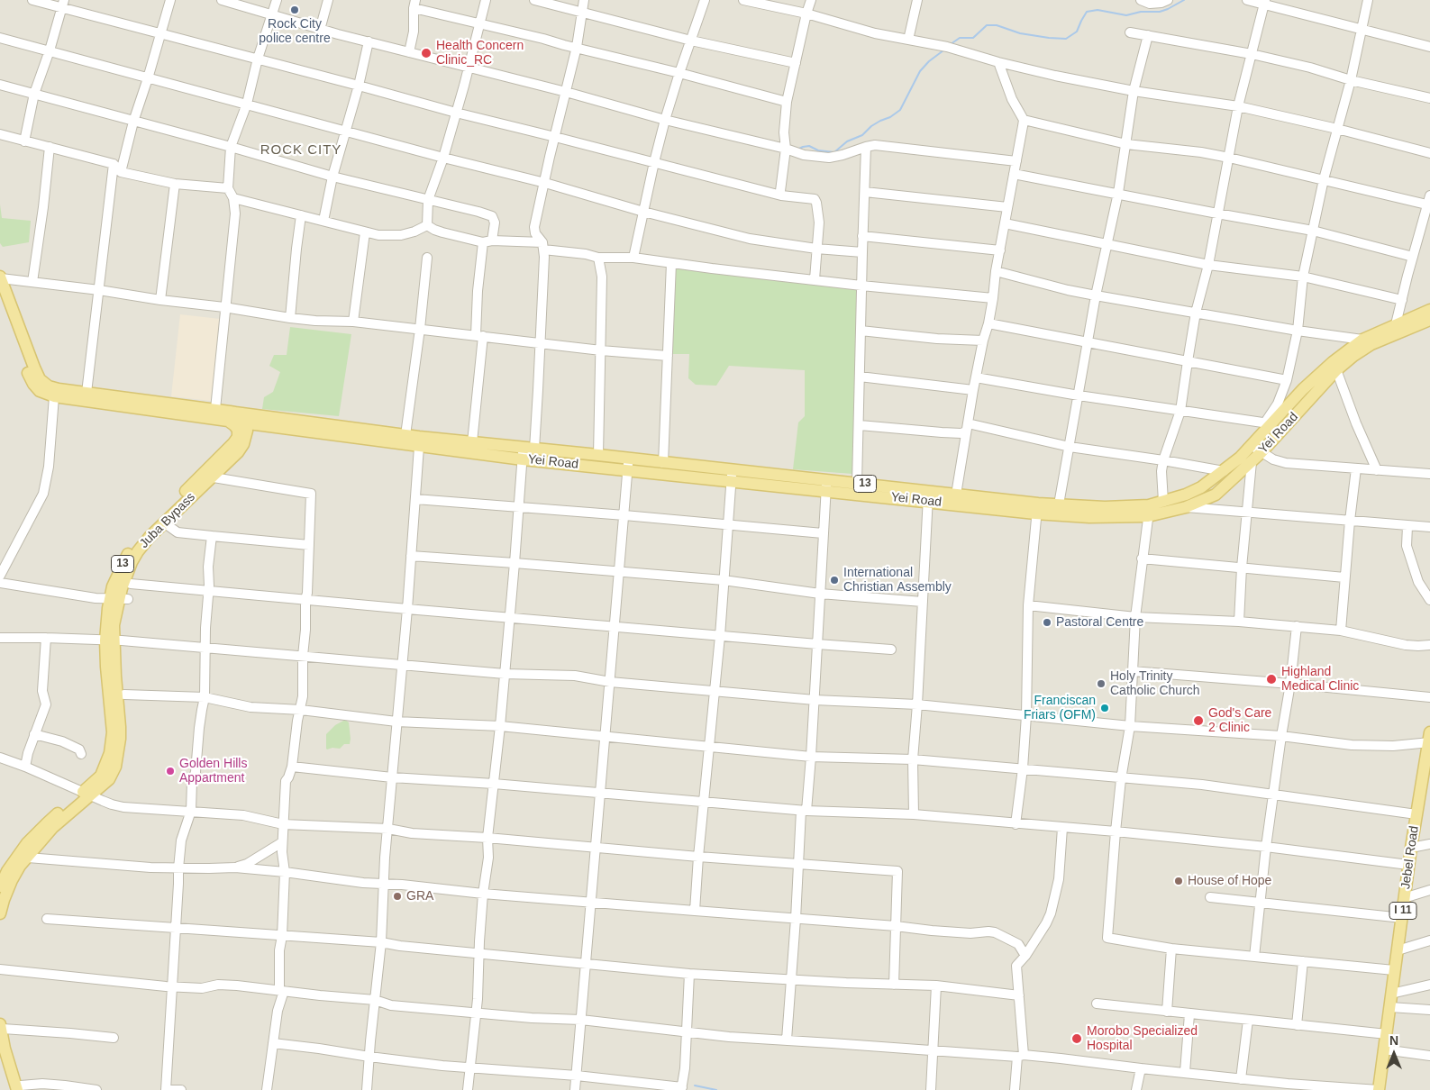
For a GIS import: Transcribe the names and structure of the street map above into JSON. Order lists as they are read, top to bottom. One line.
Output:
{"streets":{"main road":["Yei Road","13","Juba Bypass","Jebel Road","I 11"]},"crossings":[["Yei Road","Juba Bypass"]],"districts":["ROCK CITY"],"places":["Rock City police centre","Health Concern Clinic_RC","International Christian Assembly","Pastoral Centre","Highland Medical Clinic","Holy Trinity Catholic Church","Franciscan Friars (OFM)","God's Care 2 Clinic","Golden Hills Appartment","House of Hope","GRA","Morobo Specialized Hospital"],"north":"top"}
